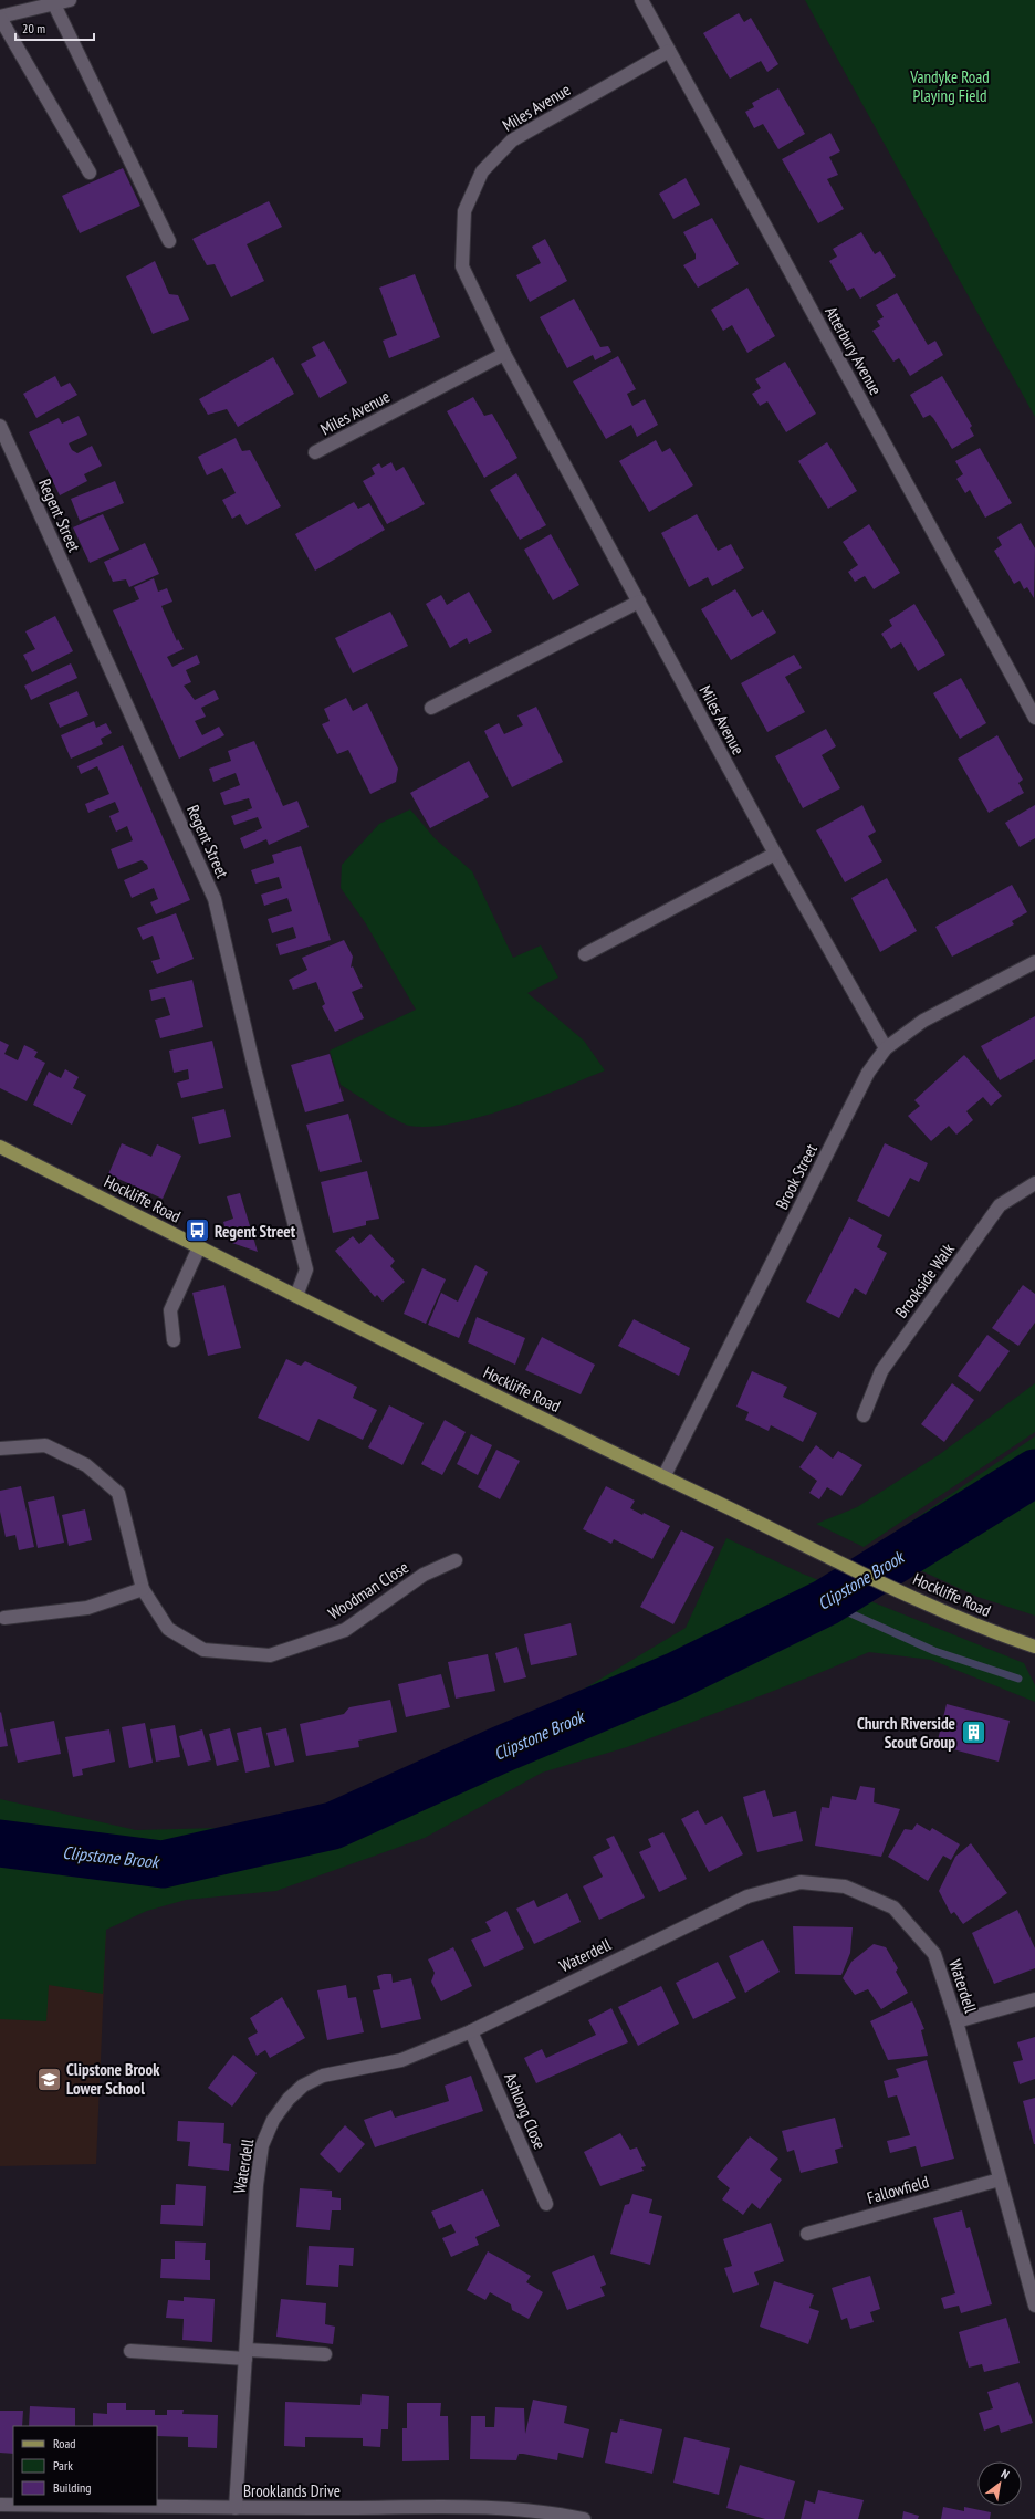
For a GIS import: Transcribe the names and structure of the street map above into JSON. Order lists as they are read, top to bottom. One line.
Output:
{"streets":{"main road":["Hockliffe Road"],"street":["Miles Avenue","Atterbury Avenue","Regent Street","Brook Street","Brookside Walk","Woodman Close","Waterdell","Ashlong Close","Fallowfield","Brooklands Drive"]},"crossings":[["Miles Avenue","Atterbury Avenue"],["Miles Avenue","Brook Street"],["Regent Street","Hockliffe Road"],["Brook Street","Hockliffe Road"],["Waterdell","Ashlong Close"],["Waterdell","Fallowfield"],["Waterdell","Brooklands Drive"]],"water":["Clipstone Brook"],"parks":["Vandyke Road Playing Field"],"places":{"bus stop":["Regent Street"],"building":["Church Riverside Scout Group"],"school or university":["Clipstone Brook Lower School"]},"legend":["Road","Park","Building"],"scale_bar":"20 m","north":"top right"}
